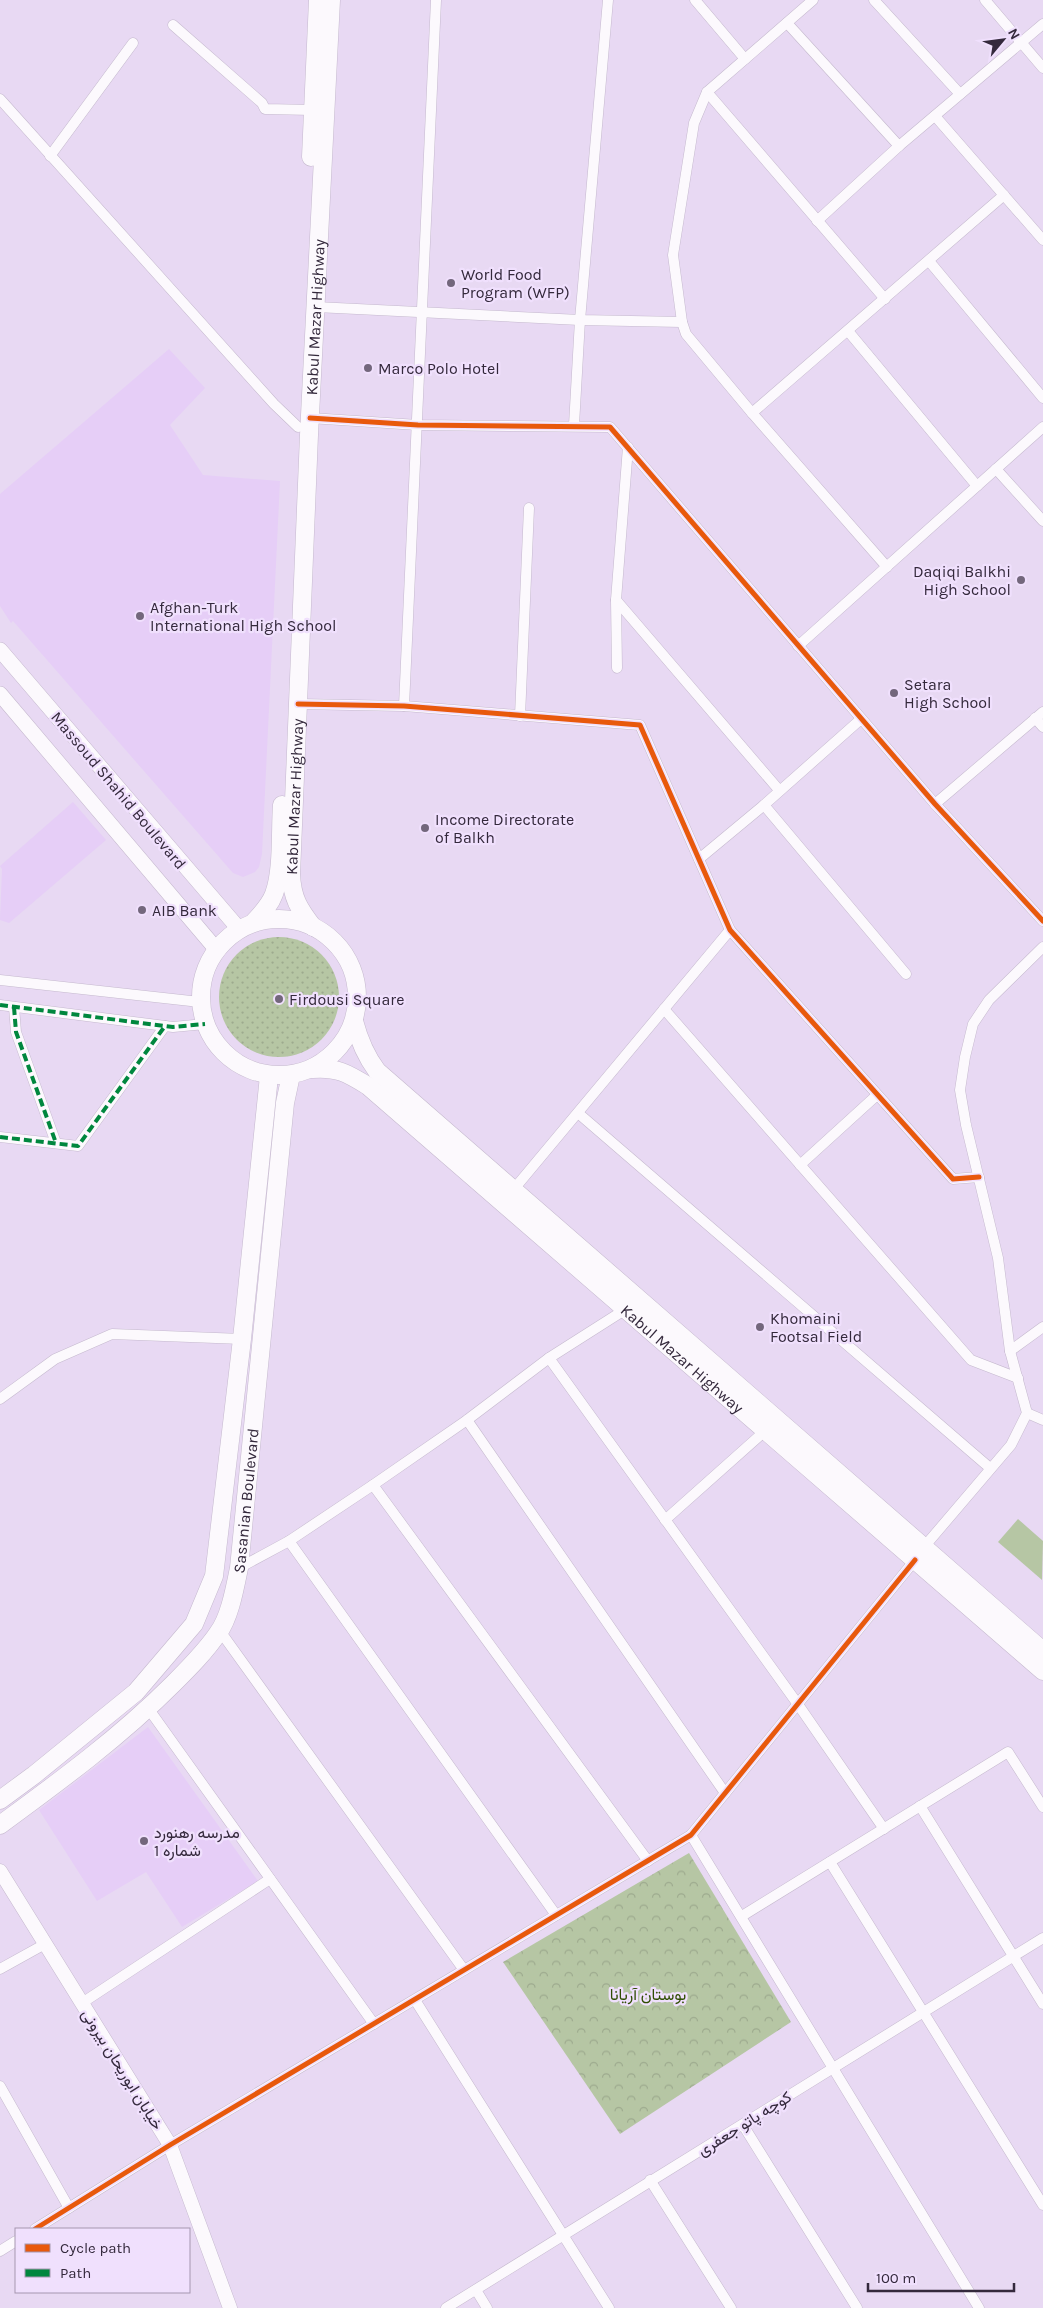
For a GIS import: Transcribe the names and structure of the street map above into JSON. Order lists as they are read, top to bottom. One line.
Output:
{"streets":{"highway":["Kabul Mazar Highway","Sasanian Boulevard"],"main road":["Massoud Shahid Boulevard"],"street":["خیابان ابوریحان بیرونی","کوچه پاتو جعفری"]},"crossings":[["Kabul Mazar Highway","Massoud Shahid Boulevard"],["Kabul Mazar Highway","Sasanian Boulevard"],["Massoud Shahid Boulevard","Sasanian Boulevard"]],"parks":["بوستان آریانا"],"places":["World Food Program (WFP)","Marco Polo Hotel","Daqiqi Balkhi High School","Afghan-Turk International High School","Setara High School","Income Directorate of Balkh","AIB Bank","Firdousi Square","Khomaini Footsal Field","مدرسه رهنورد شماره 1"],"legend":["Cycle path","Path"],"scale_bar":"100 m","north":"top right"}
